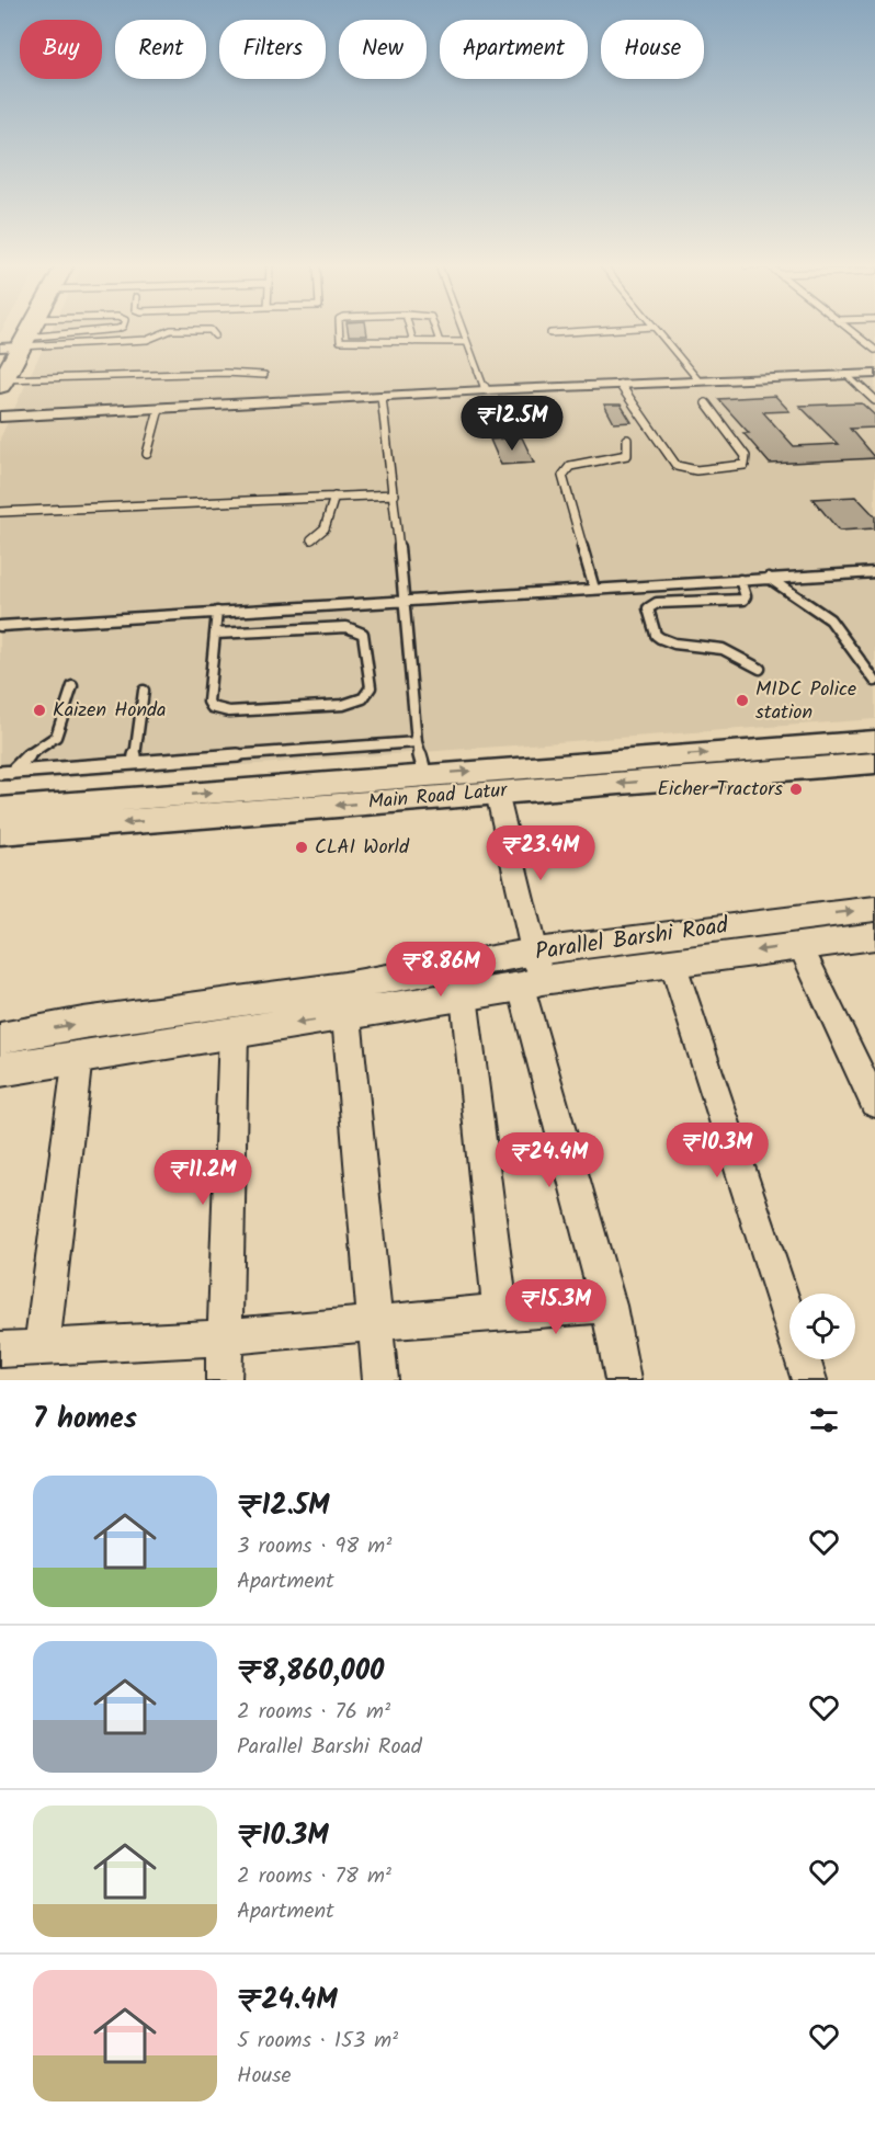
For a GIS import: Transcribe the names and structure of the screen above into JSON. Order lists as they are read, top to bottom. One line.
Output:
{"streets":{"main road":["Main Road Latur"],"street":["Parallel Barshi Road"]},"places":["MIDC Police station","Kaizen Honda","Eicher Tractors","CLAI World"],"page":{"chip":["Buy","Rent","Filters","New","Apartment","House"],"price":["₹12.5M","₹23.4M","₹8.86M","₹10.3M","₹24.4M","₹11.2M","₹15.3M"],"heading":"7 homes","list":[{"name":"₹12.5M","note":"3 rooms · 98 m² · Apartment"},{"name":"₹8,860,000","note":"2 rooms · 76 m² · Parallel Barshi Road"},{"name":"₹10.3M","note":"2 rooms · 78 m² · Apartment"},{"name":"₹24.4M","note":"5 rooms · 153 m² · House"}]}}
